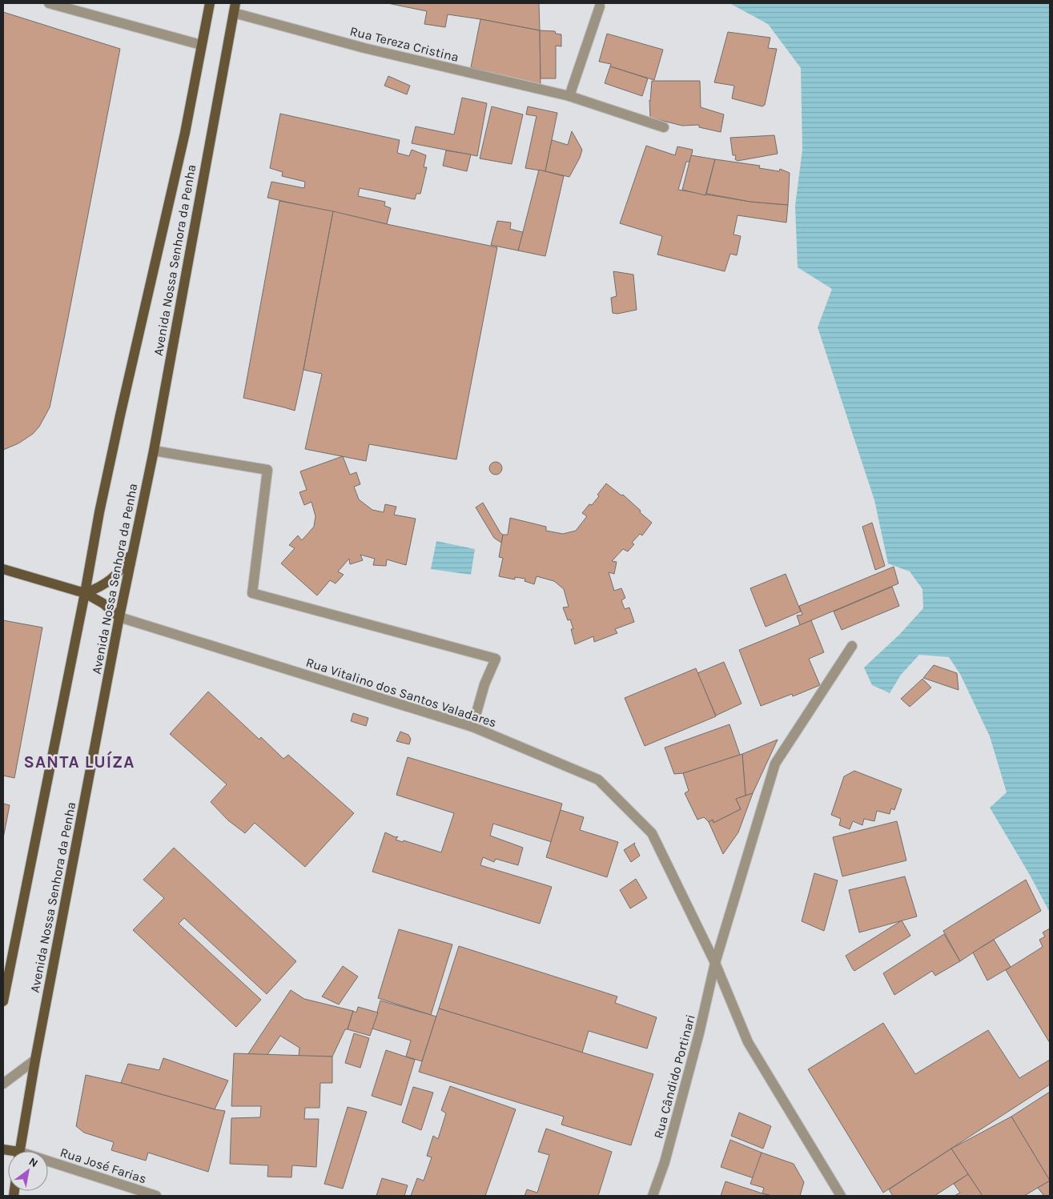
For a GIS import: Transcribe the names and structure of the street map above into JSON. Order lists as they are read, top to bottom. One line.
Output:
{"streets":{"main road":["Avenida Nossa Senhora da Penha"],"street":["Rua Tereza Cristina","Rua Vitalino dos Santos Valadares","Rua Cândido Portinari","Rua José Farias"]},"crossings":[["Rua Tereza Cristina","Avenida Nossa Senhora da Penha"],["Avenida Nossa Senhora da Penha","Rua Vitalino dos Santos Valadares"],["Rua Vitalino dos Santos Valadares","Rua Cândido Portinari"]],"districts":["SANTA LUÍZA"],"north":"top right"}
